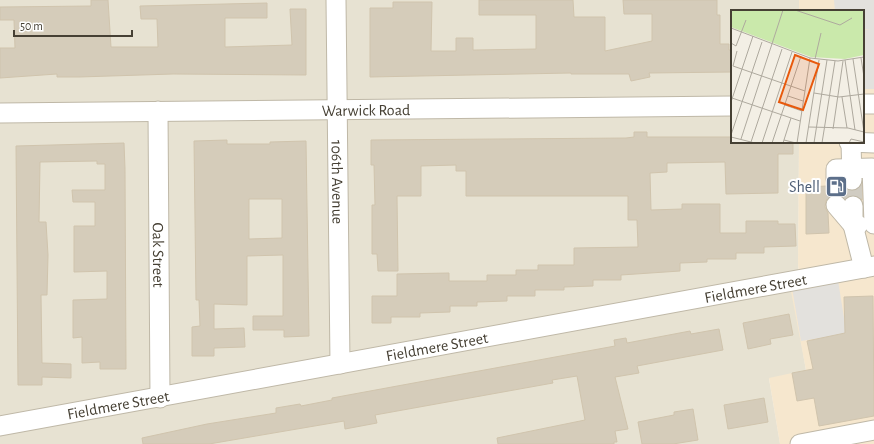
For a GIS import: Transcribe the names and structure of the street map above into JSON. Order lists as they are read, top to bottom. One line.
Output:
{"streets":{"street":["Warwick Road","106th Avenue","Oak Street","Fieldmere Street"]},"crossings":[["Warwick Road","106th Avenue"],["Warwick Road","Oak Street"],["106th Avenue","Fieldmere Street"],["Oak Street","Fieldmere Street"]],"places":{"fuel station":["Shell"]},"scale_bar":"50 m"}
